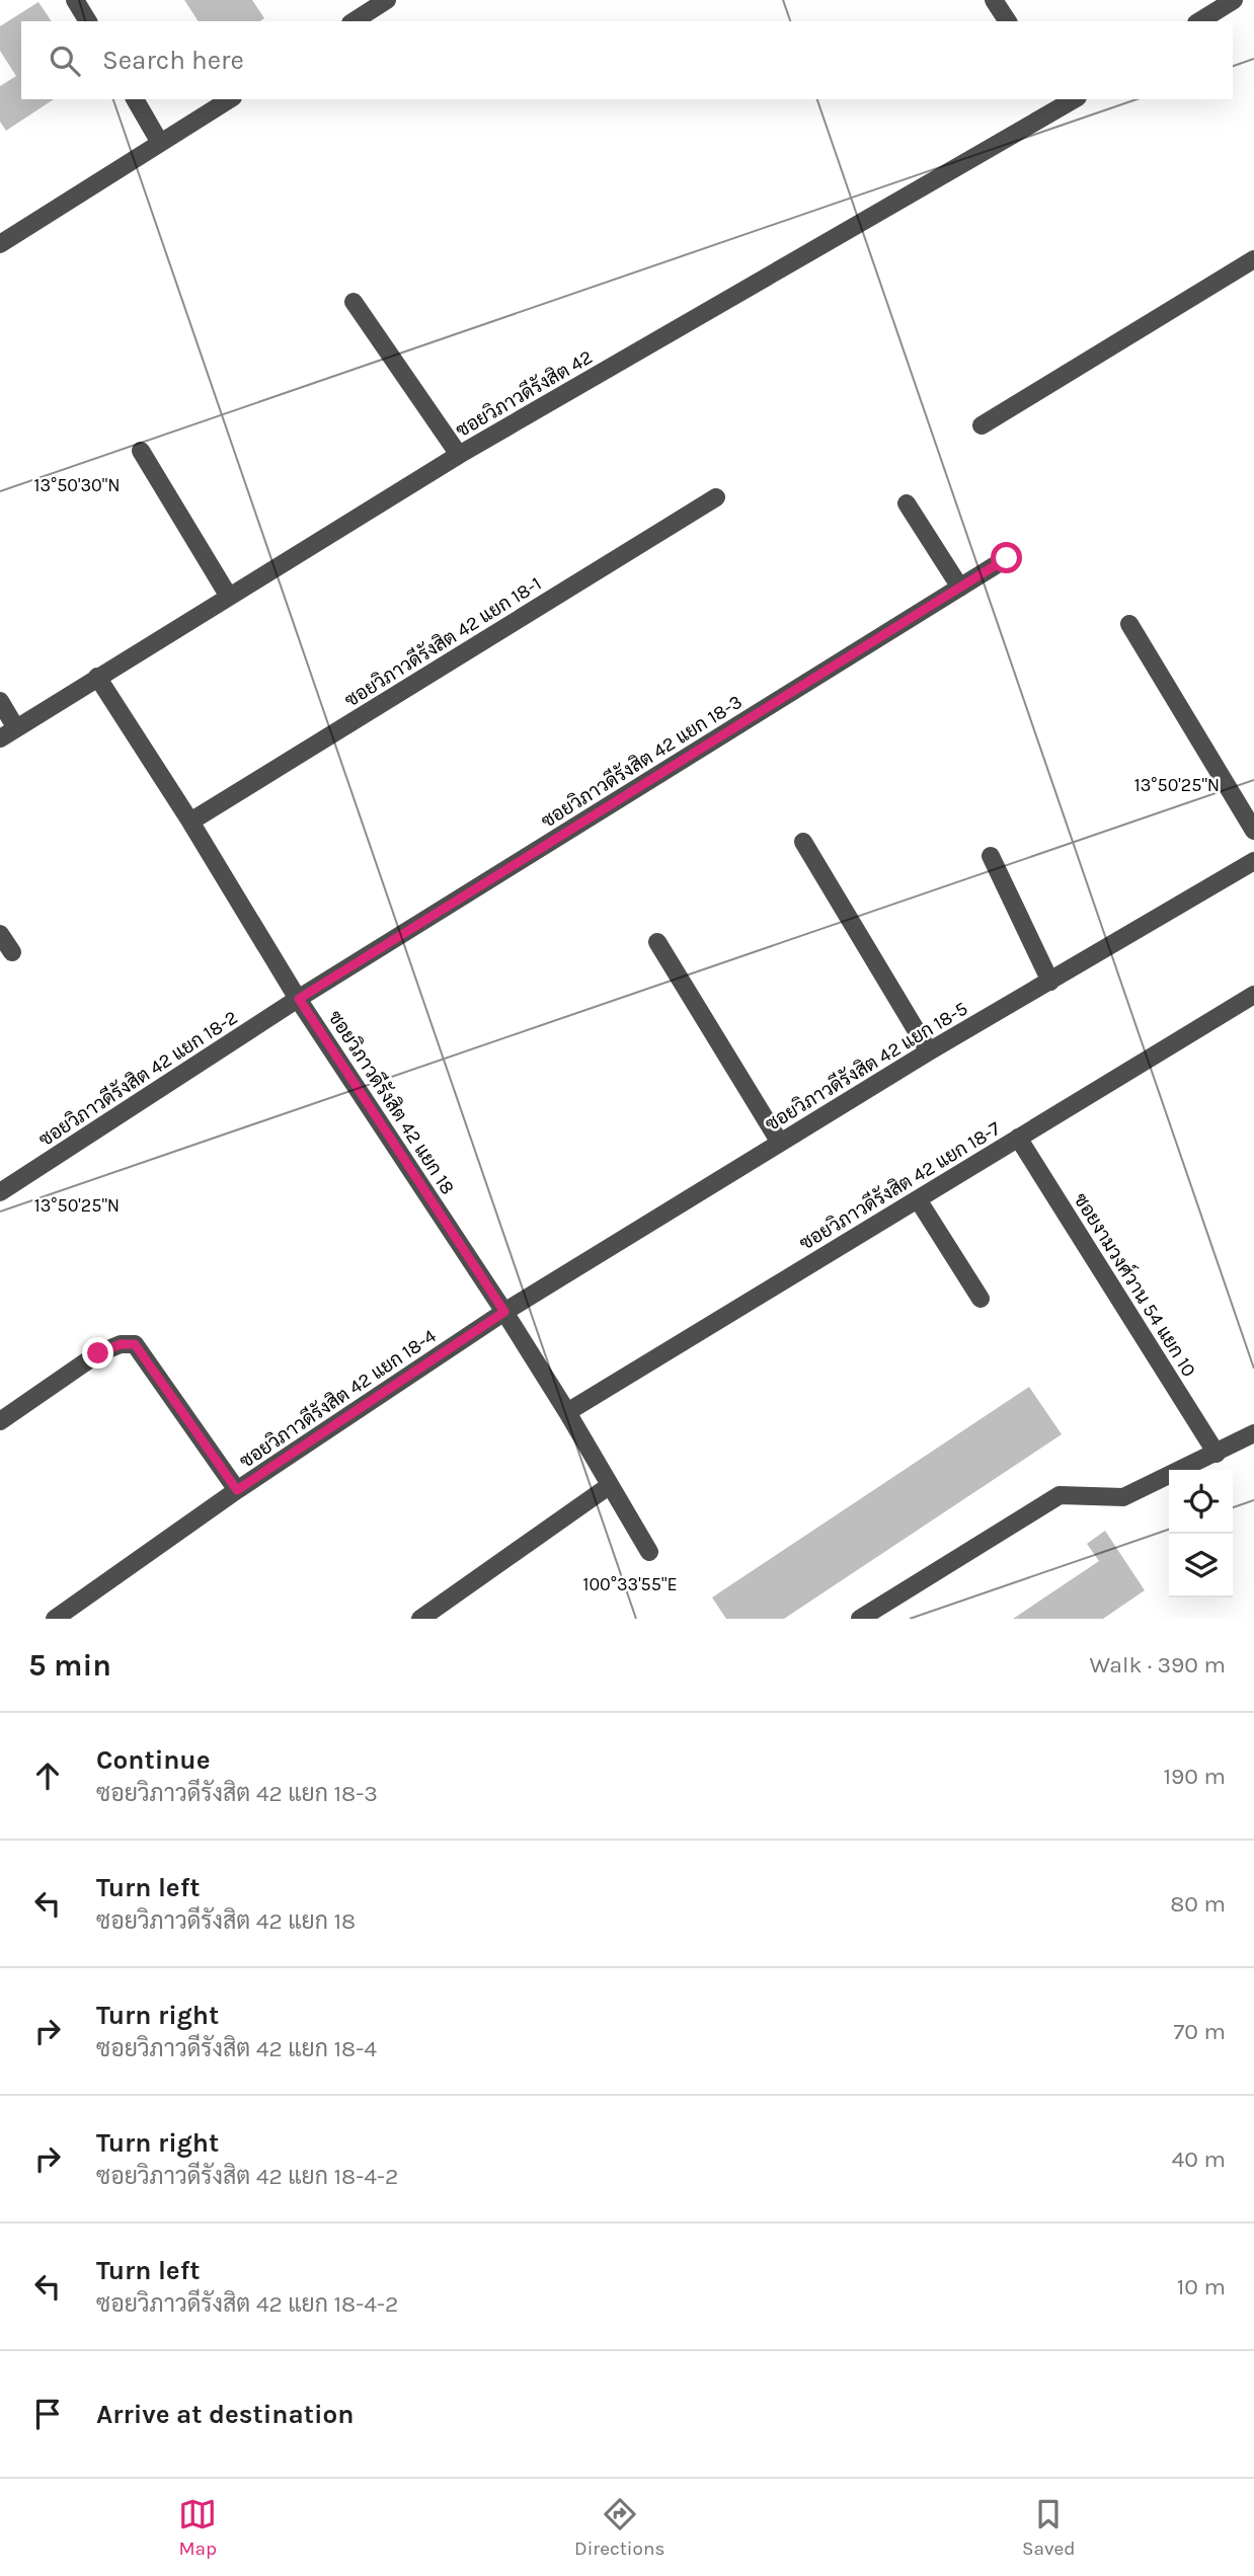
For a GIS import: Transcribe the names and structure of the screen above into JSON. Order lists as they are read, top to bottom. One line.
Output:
{"streets":{"street":["ซอยวิภาวดีรังสิต 42","ซอยวิภาวดีรังสิต 42 แยก 18-1","ซอยวิภาวดีรังสิต 42 แยก 18-3","ซอยวิภาวดีรังสิต 42 แยก 18-5","ซอยวิภาวดีรังสิต 42 แยก 18-2","ซอยวิภาวดีรังสิต 42 แยก 18","ซอยวิภาวดีรังสิต 42 แยก 18-7","ซอยงามวงศ์วาน 54 แยก 10","ซอยวิภาวดีรังสิต 42 แยก 18-4"]},"crossings":[["ซอยวิภาวดีรังสิต 42","ซอยวิภาวดีรังสิต 42 แยก 18"],["ซอยวิภาวดีรังสิต 42 แยก 18-1","ซอยวิภาวดีรังสิต 42 แยก 18"],["ซอยวิภาวดีรังสิต 42 แยก 18-3","ซอยวิภาวดีรังสิต 42 แยก 18-2"],["ซอยวิภาวดีรังสิต 42 แยก 18-3","ซอยวิภาวดีรังสิต 42 แยก 18"],["ซอยวิภาวดีรังสิต 42 แยก 18-5","ซอยวิภาวดีรังสิต 42 แยก 18"],["ซอยวิภาวดีรังสิต 42 แยก 18-5","ซอยวิภาวดีรังสิต 42 แยก 18-4"],["ซอยวิภาวดีรังสิต 42 แยก 18-2","ซอยวิภาวดีรังสิต 42 แยก 18"],["ซอยวิภาวดีรังสิต 42 แยก 18","ซอยวิภาวดีรังสิต 42 แยก 18-7"],["ซอยวิภาวดีรังสิต 42 แยก 18","ซอยวิภาวดีรังสิต 42 แยก 18-4"],["ซอยวิภาวดีรังสิต 42 แยก 18-7","ซอยงามวงศ์วาน 54 แยก 10"]],"page":{"search":"Search here","heading":["5 min","Walk · 390 m"],"list":[["Continue","ซอยวิภาวดีรังสิต 42 แยก 18-3","190 m"],["Turn left","ซอยวิภาวดีรังสิต 42 แยก 18","80 m"],["Turn right","ซอยวิภาวดีรังสิต 42 แยก 18-4","70 m"],["Turn right","ซอยวิภาวดีรังสิต 42 แยก 18-4-2","40 m"],["Turn left","ซอยวิภาวดีรังสิต 42 แยก 18-4-2","10 m"],"Arrive at destination"],"nav":["Map","Directions","Saved"]},"coordinates":["13°50'30\"N","13°50'25\"N","100°33'55\"E"]}
